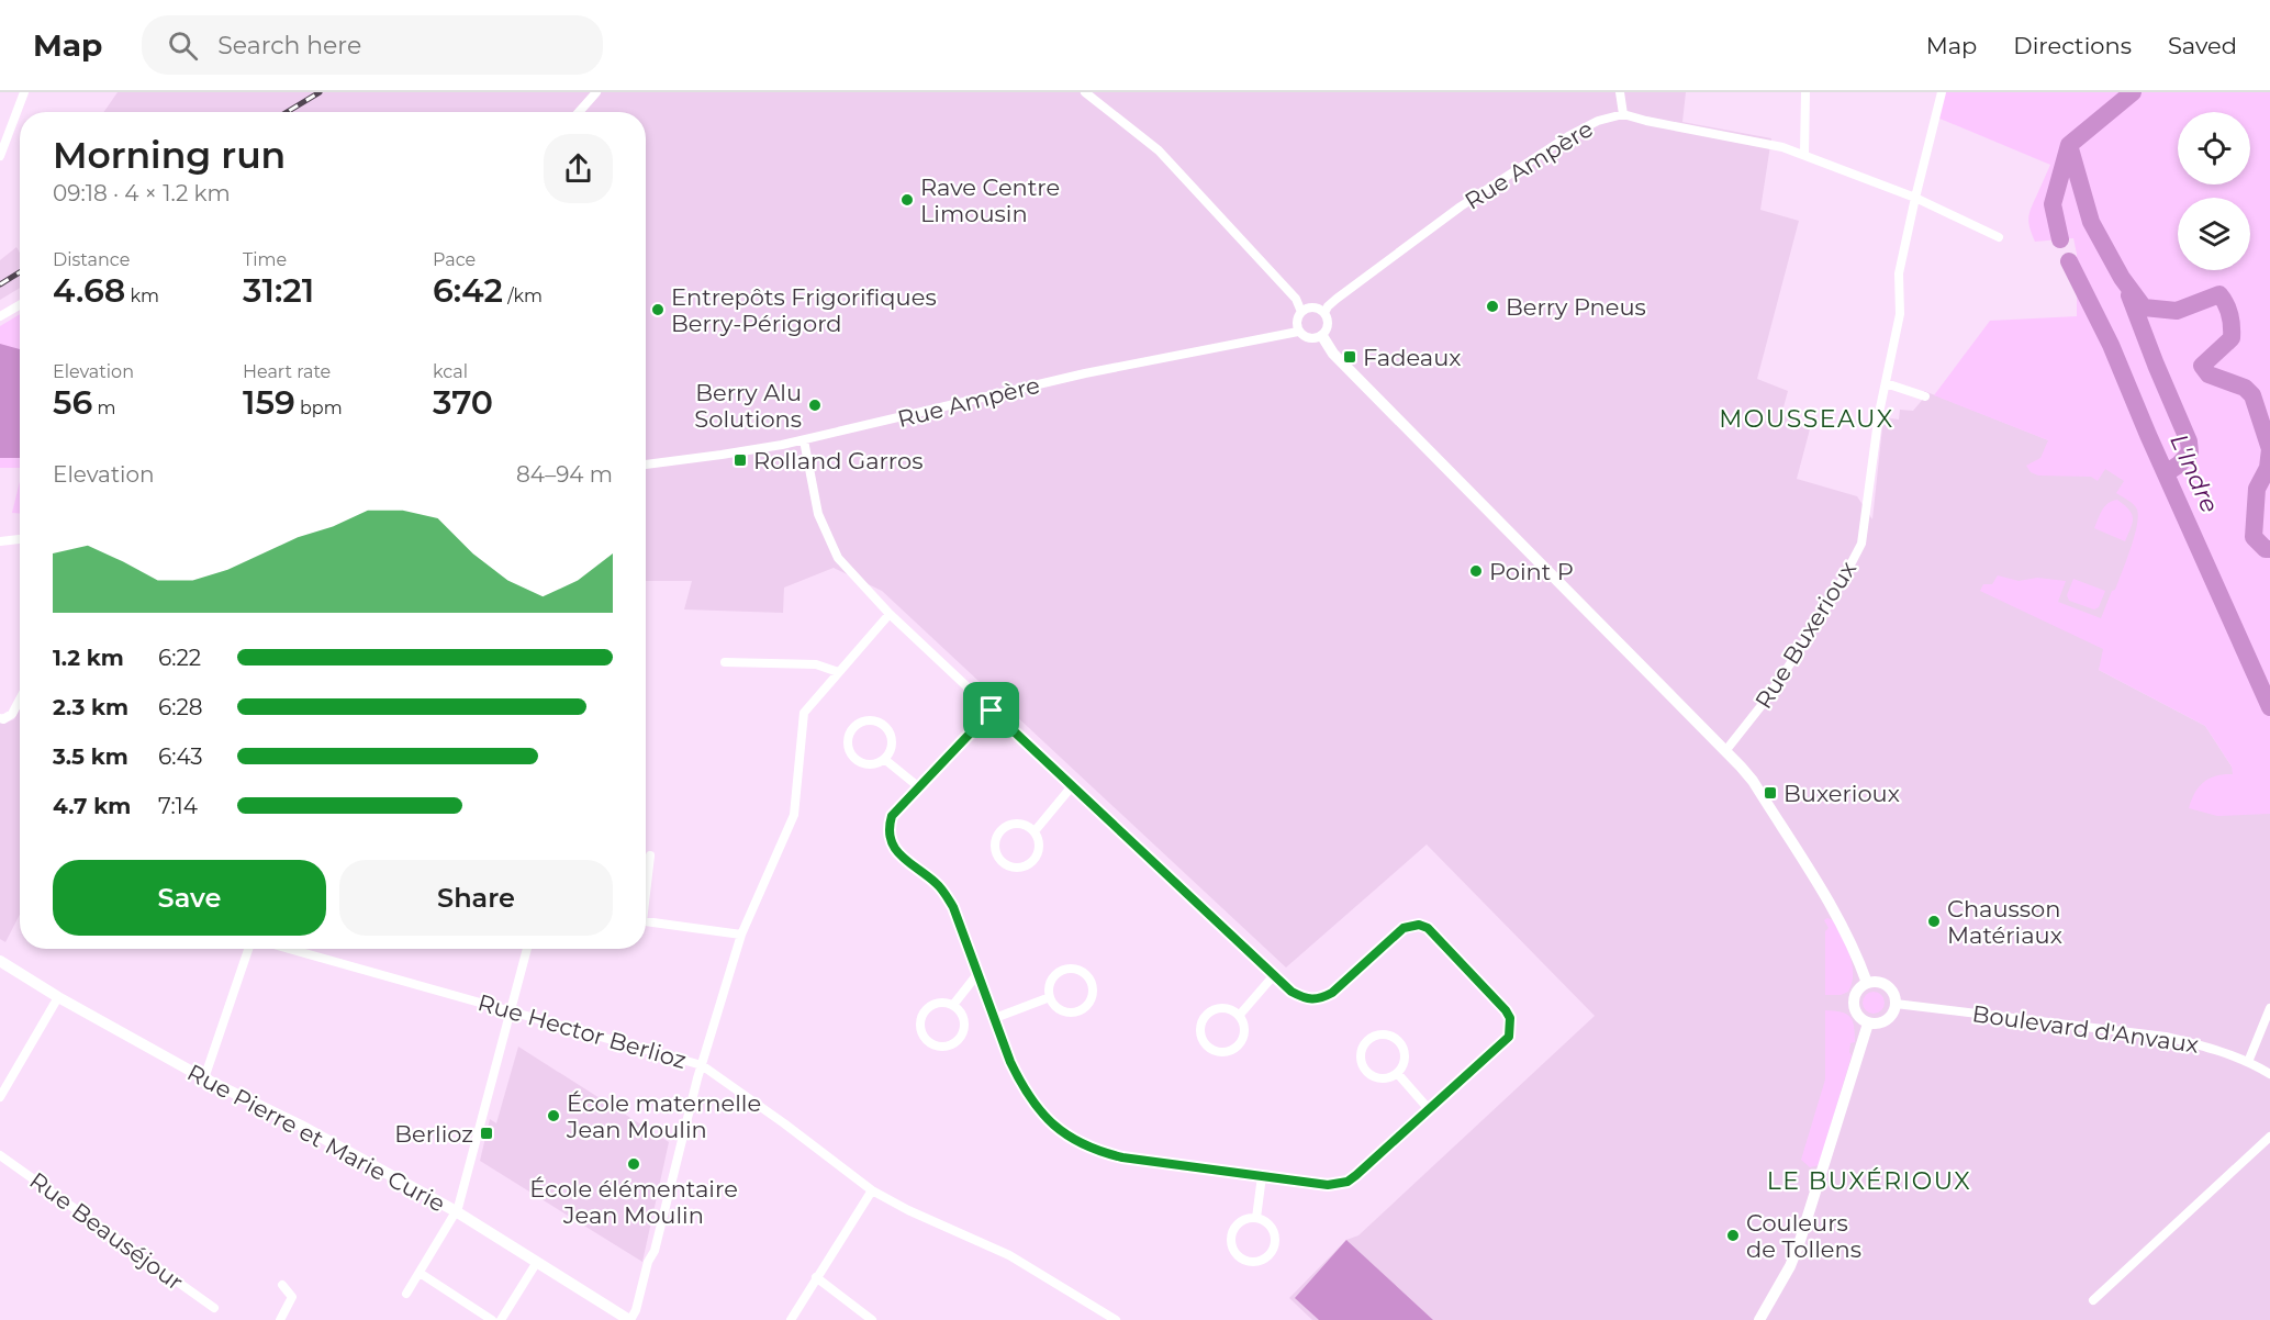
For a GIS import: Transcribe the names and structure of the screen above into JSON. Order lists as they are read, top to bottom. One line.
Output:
{"streets":{"street":["Rue Ampère","Rue Buxerioux","Boulevard d'Anvaux","Rue Hector Berlioz","Rue Pierre et Marie Curie","Rue Beauséjour"]},"crossings":[["Rue Ampère","Rue Buxerioux"]],"districts":["MOUSSEAUX","LE BUXÉRIOUX"],"water":["L'Indre"],"places":{"other":["Rave Centre Limousin","Berry Pneus","Entrepôts Frigorifiques Berry-Périgord","Berry Alu Solutions","Point P","Chausson Matériaux","École maternelle Jean Moulin","École élémentaire Jean Moulin","Couleurs de Tollens"],"transit":["Fadeaux","Rolland Garros","Buxerioux","Berlioz"]},"page":{"header":"Map","search":"Search here","nav":["Map","Directions","Saved"],"heading":["Morning run","09:18 · 4 × 1.2 km"],"stats":[["Distance","4.68 km"],["Time","31:21"],["Pace","6:42 /km"],["Elevation","56 m"],["Heart rate","159 bpm"],["kcal","370"]],"chart":["Elevation","84–94 m"],"list":[{"name":"1.2 km","note":"6:22"},{"name":"2.3 km","note":"6:28"},{"name":"3.5 km","note":"6:43"},{"name":"4.7 km","note":"7:14"}],"buttons":["Save","Share"]}}
